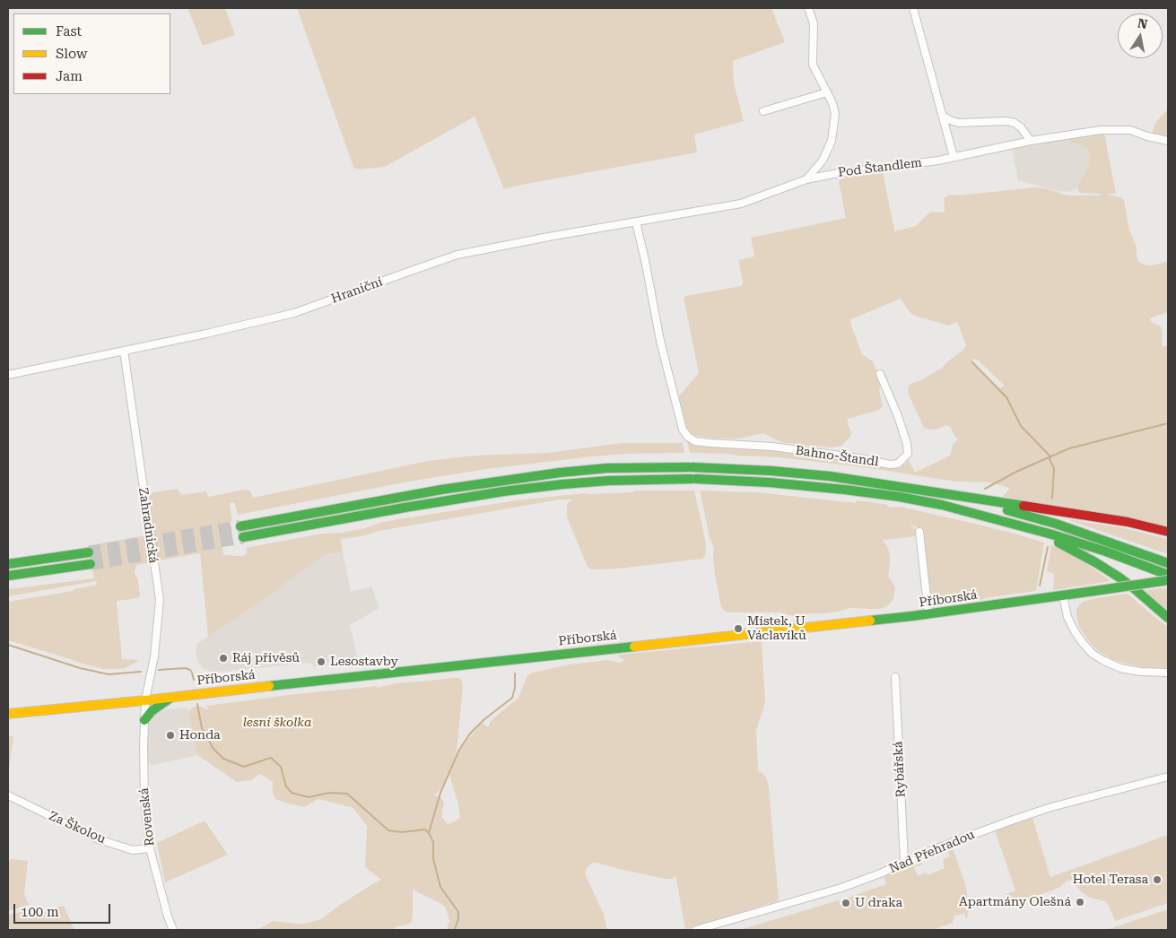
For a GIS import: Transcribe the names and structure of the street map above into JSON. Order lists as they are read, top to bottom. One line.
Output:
{"streets":{"main road":["Příborská"],"street":["Pod Štandlem","Hraniční","Bahno-Štandl","Zahradnická","Rybářská","Rovenská","Za Školou","Nad Přehradou"]},"crossings":[["Pod Štandlem","Hraniční"],["Hraniční","Bahno-Štandl"],["Hraniční","Zahradnická"],["Zahradnická","Příborská"],["Zahradnická","Rovenská"],["Příborská","Rovenská"],["Rybářská","Nad Přehradou"],["Rovenská","Za Školou"]],"parks":["lesní školka"],"places":["Místek, U Václavíků","Ráj přívěsů","Lesostavby","Honda","Hotel Terasa","Apartmány Olešná","U draka"],"legend":["Fast","Slow","Jam"],"scale_bar":"100 m","north":"top"}
